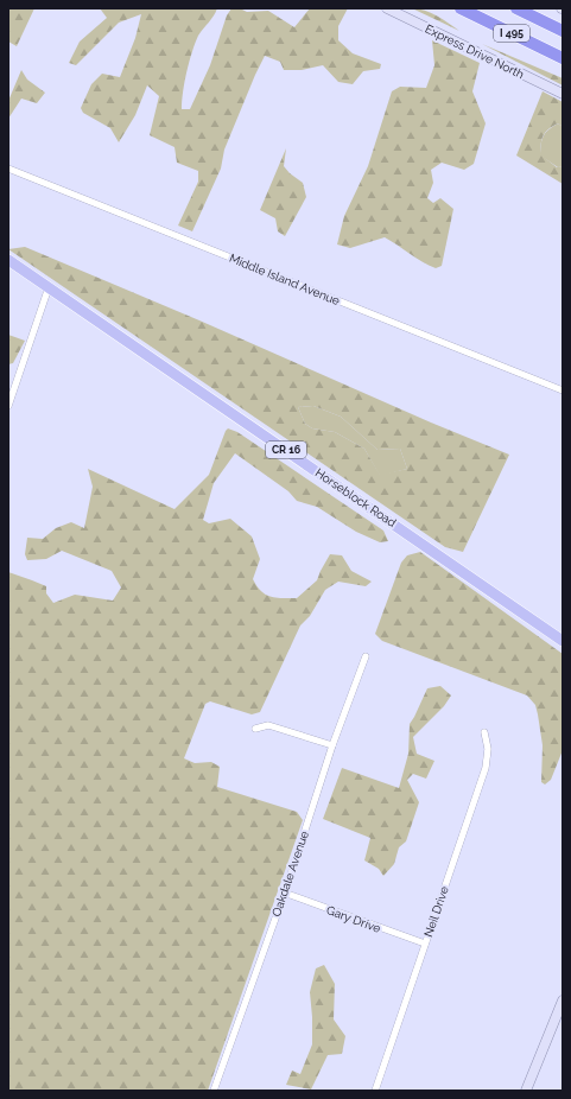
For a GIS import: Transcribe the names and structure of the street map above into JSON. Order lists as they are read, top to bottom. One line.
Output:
{"streets":{"highway":["I 495"],"main road":["Express Drive North","CR 16","Horseblock Road"],"street":["Middle Island Avenue","Oakdale Avenue","Neil Drive","Gary Drive"]},"crossings":[["Oakdale Avenue","Gary Drive"],["Neil Drive","Gary Drive"]]}
